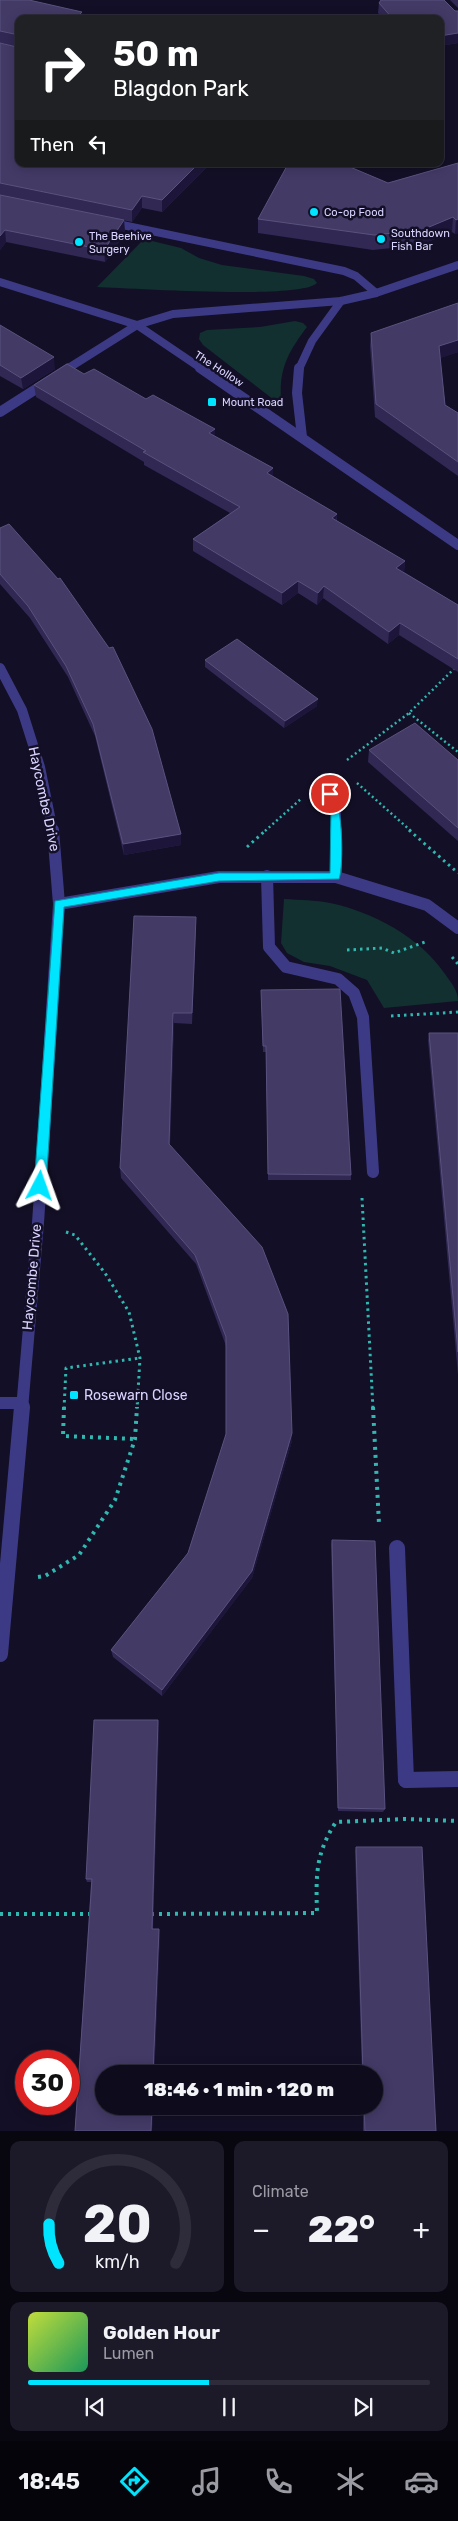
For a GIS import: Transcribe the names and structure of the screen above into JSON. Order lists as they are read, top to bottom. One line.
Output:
{"streets":{"street":["The Hollow","Haycombe Drive"]},"places":{"other":["Co-op Food","Southdown Fish Bar","The Beehive Surgery"],"transit":["Mount Road","Rosewarn Close"]},"page":{"turn":["50 m","Blagdon Park"],"then":"Then","limit":"30","trip":"18:46 · 1 min · 120 m","tile":"Climate","heat":["−","22°","+"],"song":["Golden Hour","Lumen"],"tabs":"18:45","gauge":["20","km/h"]}}
